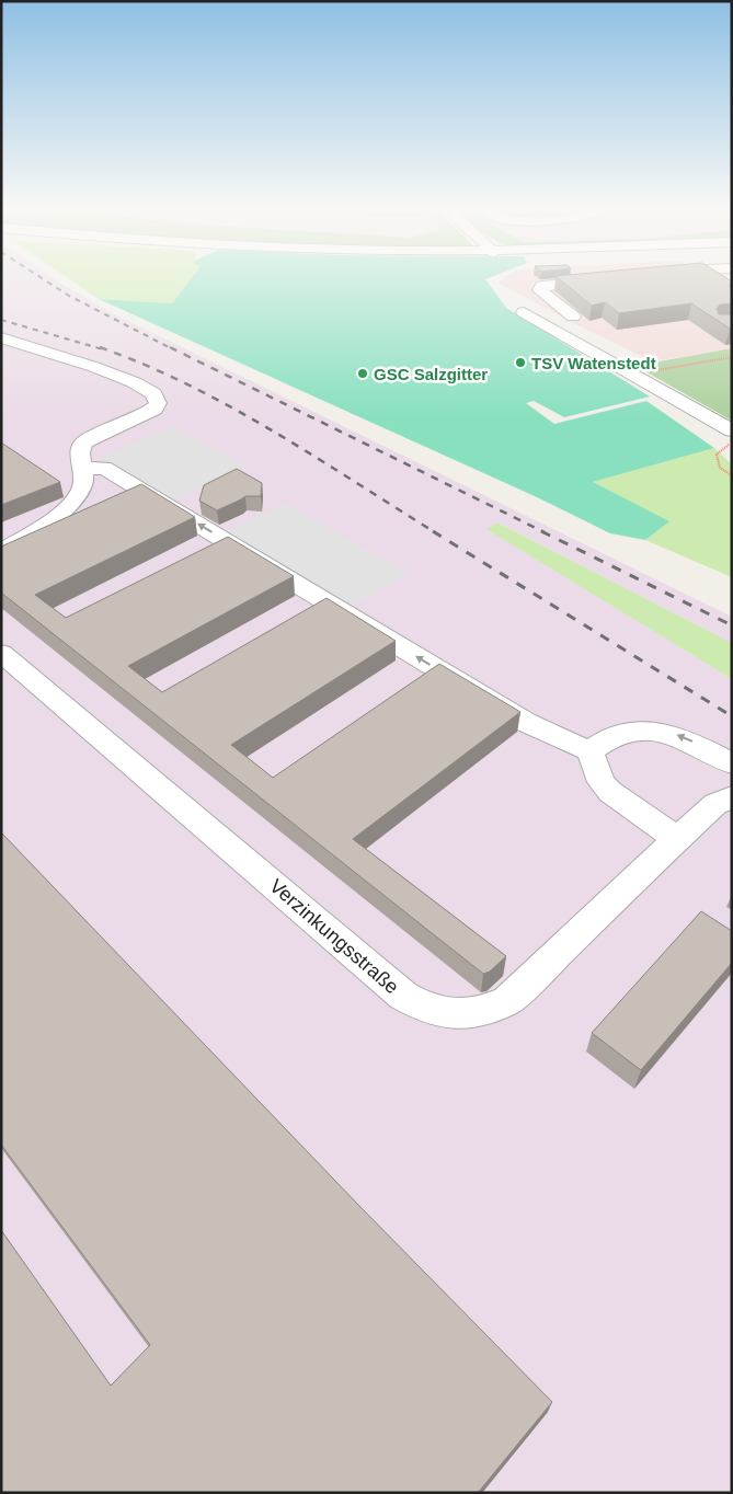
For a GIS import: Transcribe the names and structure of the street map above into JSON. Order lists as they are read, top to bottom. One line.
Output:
{"streets":{"street":["Verzinkungsstraße"]},"places":["TSV Watenstedt","GSC Salzgitter"]}
